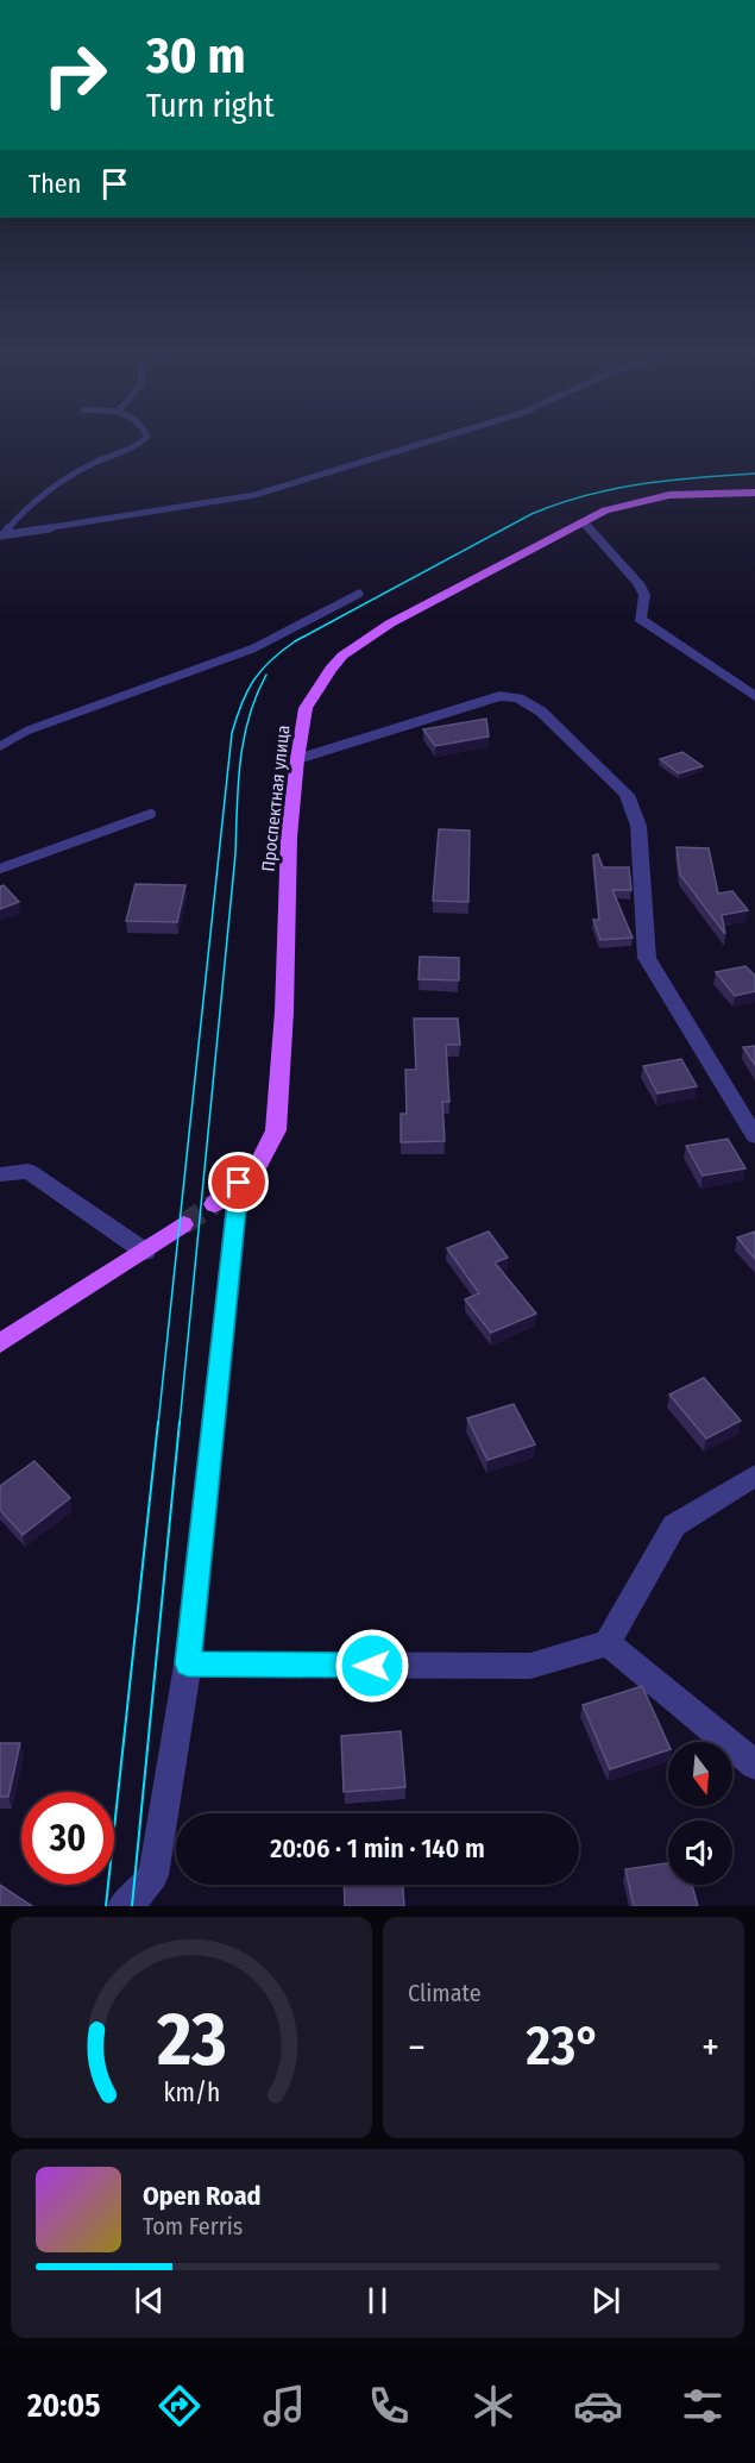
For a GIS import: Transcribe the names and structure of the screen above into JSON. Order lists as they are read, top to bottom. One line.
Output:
{"streets":{"main road":["Проспектная улица"]},"north":"bottom","page":{"turn":["30 m","Turn right"],"then":"Then","limit":"30","trip":"20:06 · 1 min · 140 m","tile":"Climate","heat":["−","23°","+"],"song":["Open Road","Tom Ferris"],"tabs":"20:05","gauge":["23","km/h"]}}
